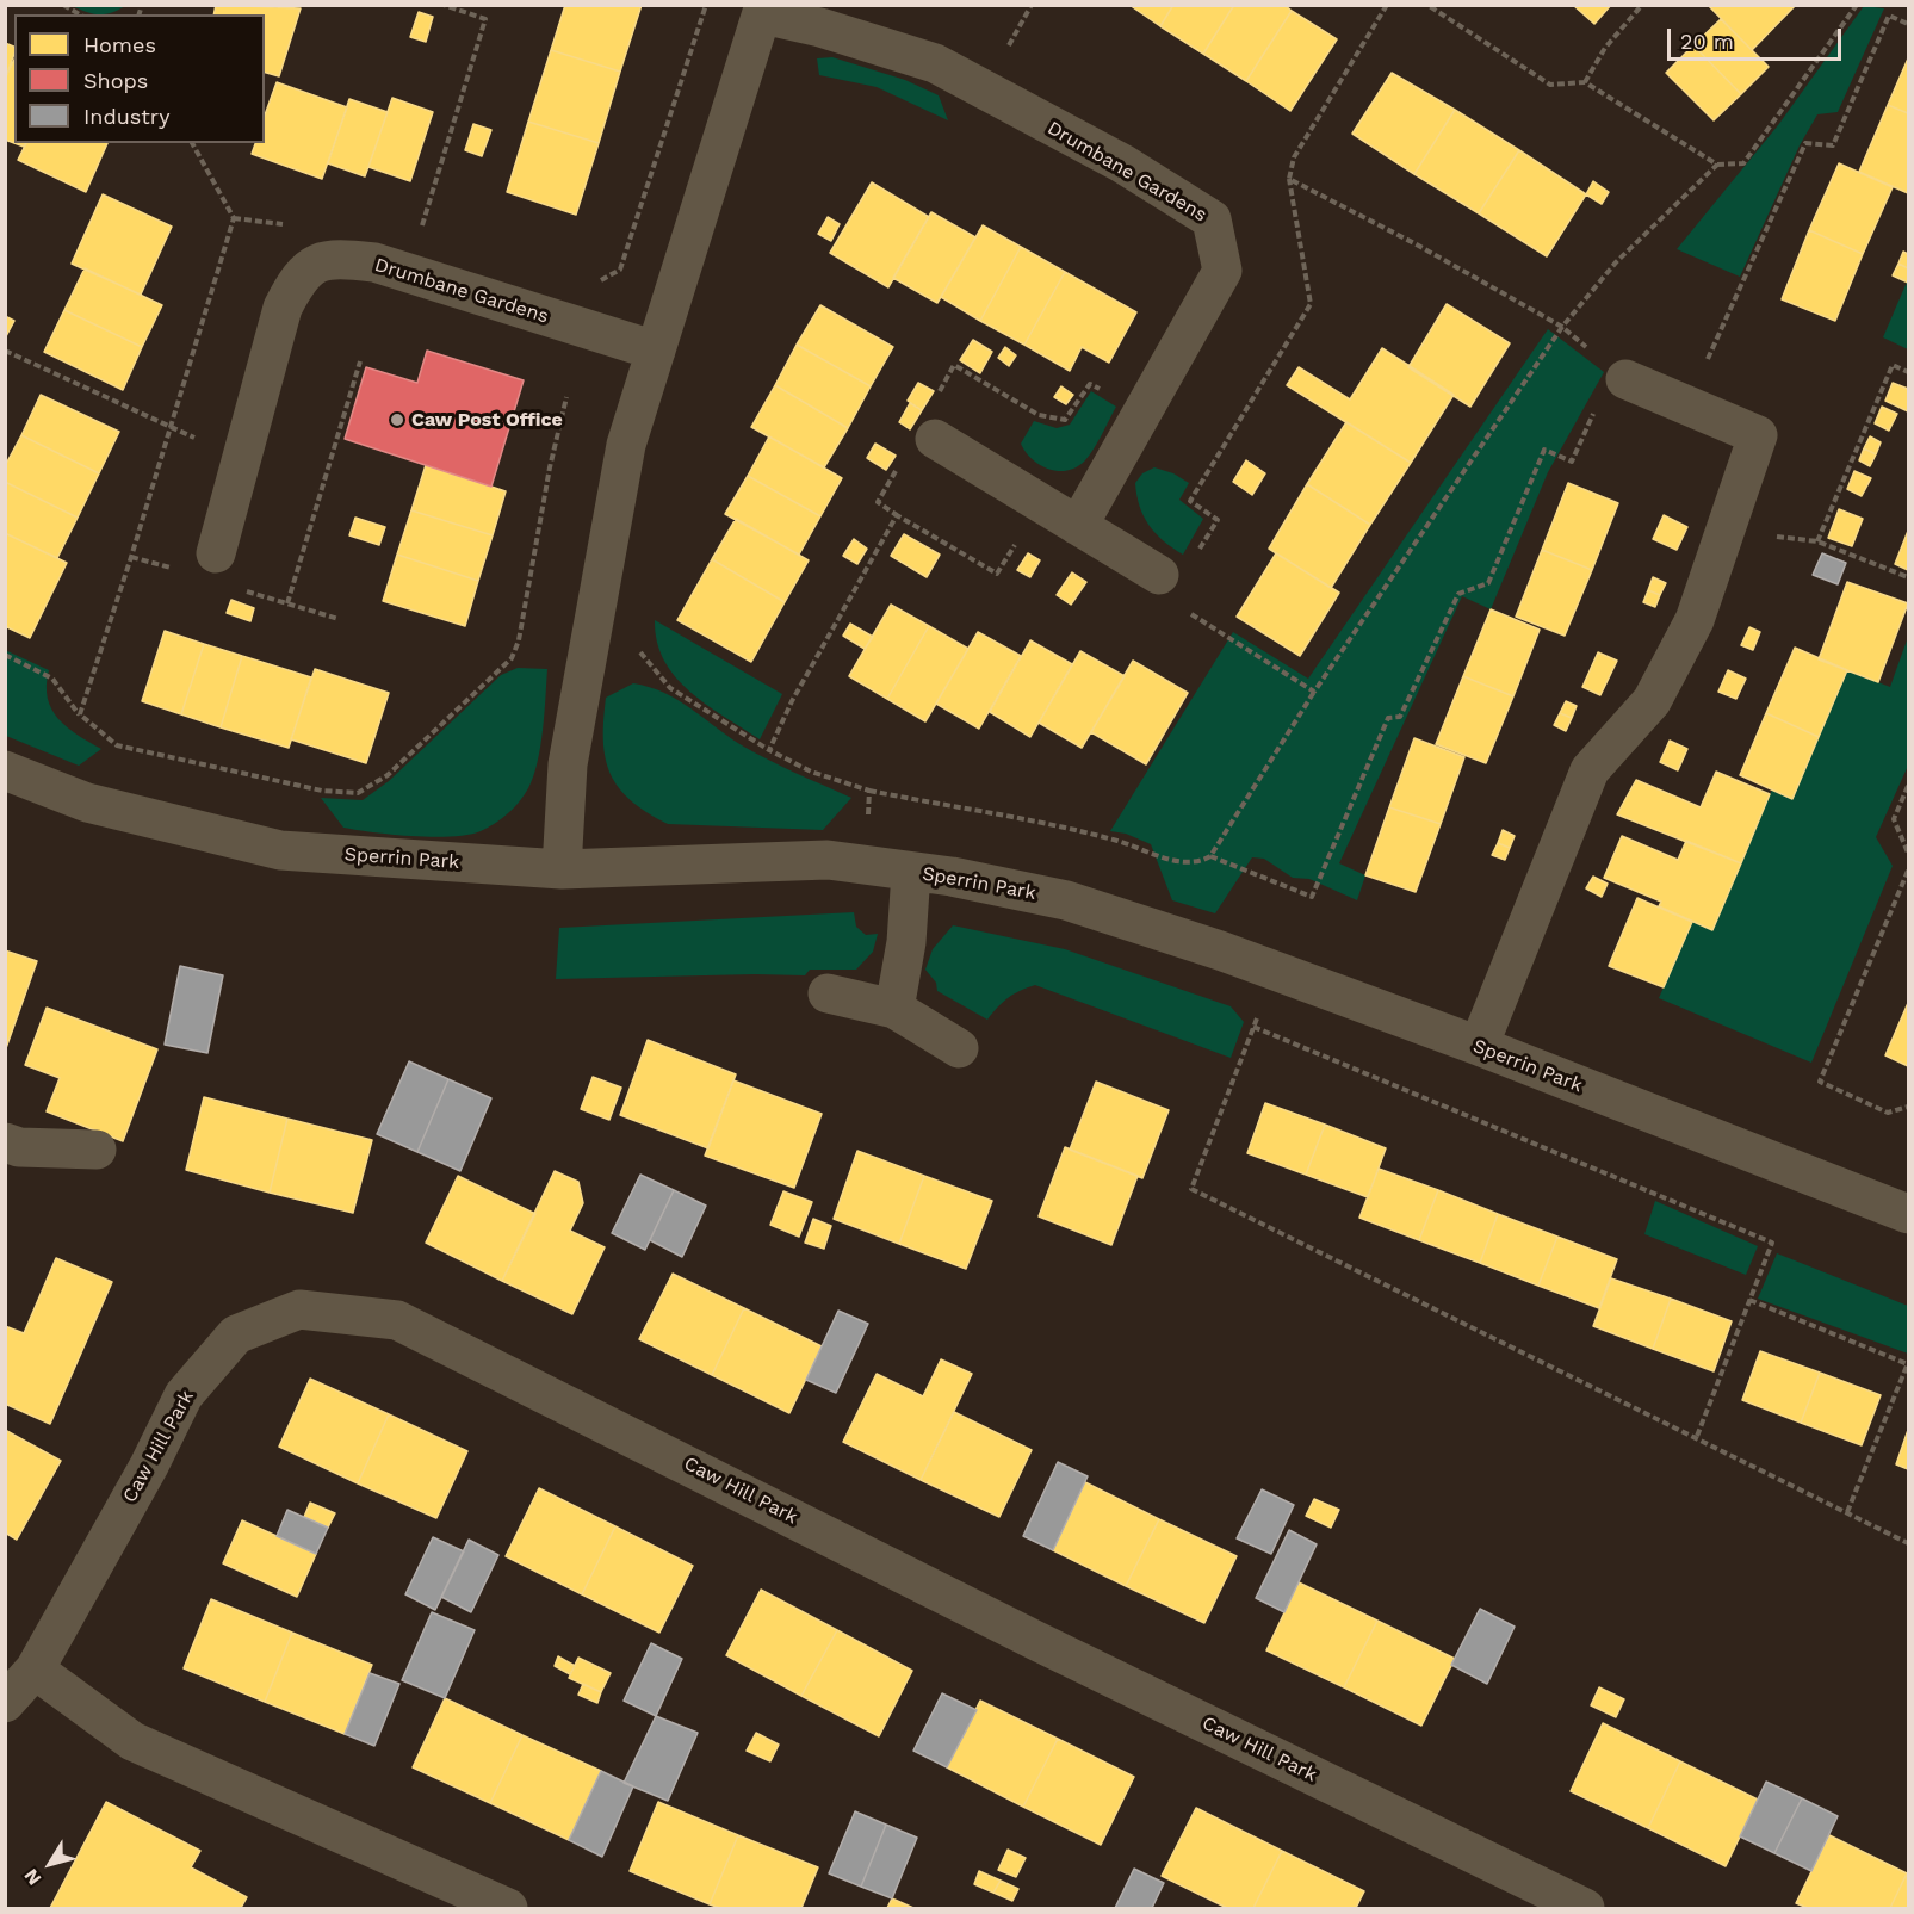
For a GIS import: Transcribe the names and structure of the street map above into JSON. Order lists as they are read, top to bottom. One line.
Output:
{"streets":{"street":["Drumbane Gardens","Sperrin Park","Caw Hill Park"]},"crossings":[["Drumbane Gardens","Sperrin Park"]],"places":["Caw Post Office"],"legend":["Homes","Shops","Industry"],"scale_bar":"20 m","north":"bottom left"}
